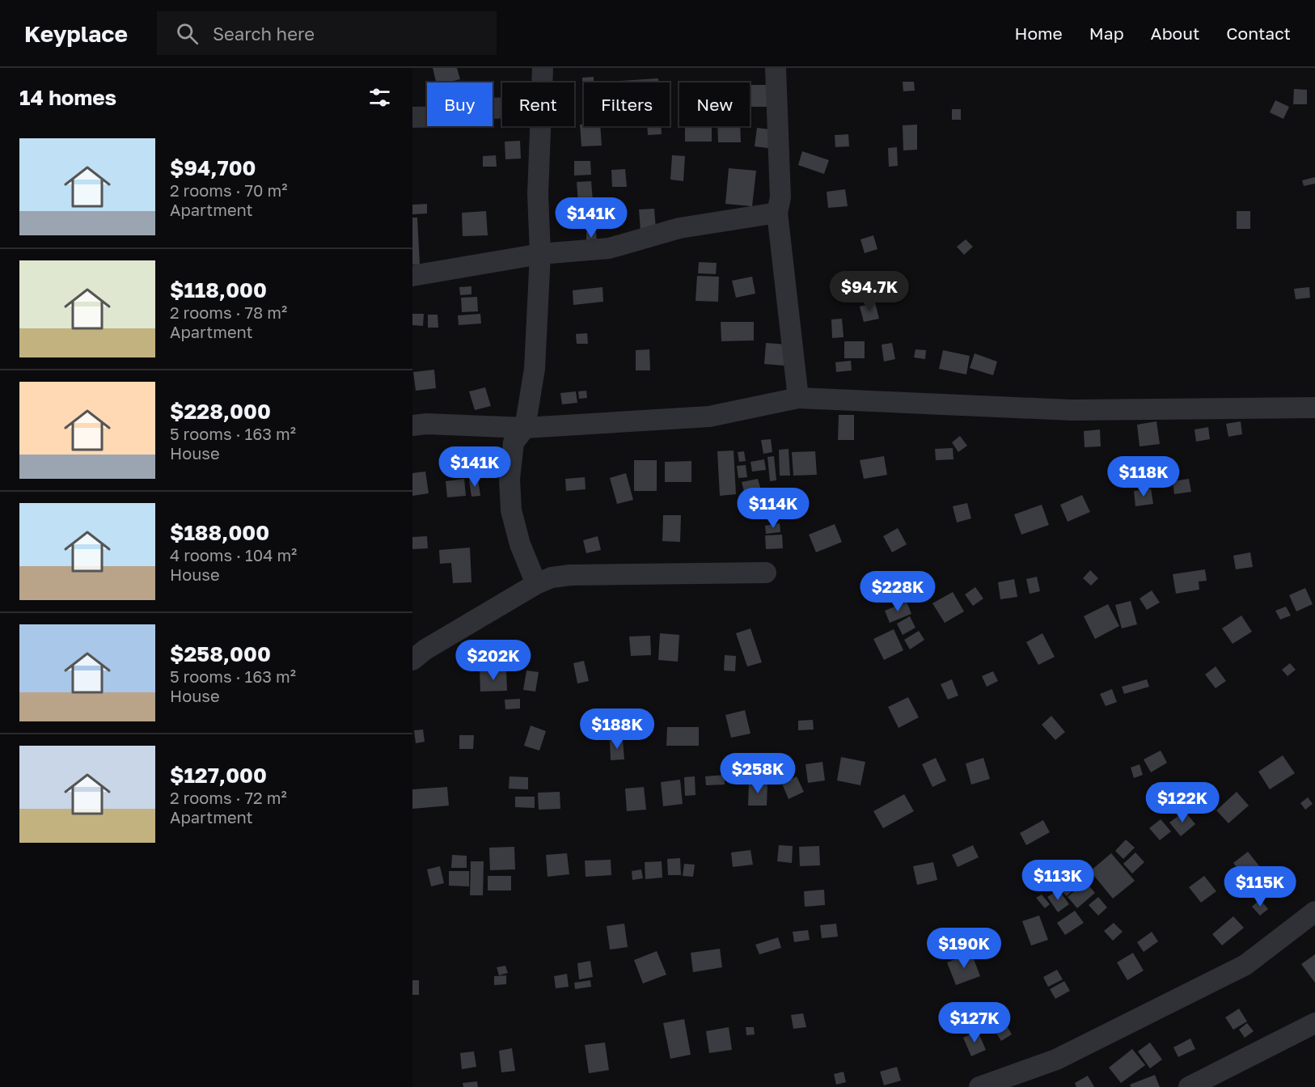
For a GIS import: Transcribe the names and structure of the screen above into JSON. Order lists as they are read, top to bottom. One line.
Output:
{"page":{"header":"Keyplace","search":"Search here","nav":["Home","Map","About","Contact"],"heading":"14 homes","chip":["Buy","Rent","Filters","New"],"list":[{"name":"$94,700","note":"2 rooms · 70 m² · Apartment"},{"name":"$118,000","note":"2 rooms · 78 m² · Apartment"},{"name":"$228,000","note":"5 rooms · 163 m² · House"},{"name":"$188,000","note":"4 rooms · 104 m² · House"},{"name":"$258,000","note":"5 rooms · 163 m² · House"},{"name":"$127,000","note":"2 rooms · 72 m² · Apartment"}],"price":["$141K","$94.7K","$141K","$118K","$114K","$228K","$202K","$188K","$258K","$122K","$113K","$115K","$190K","$127K"]}}
